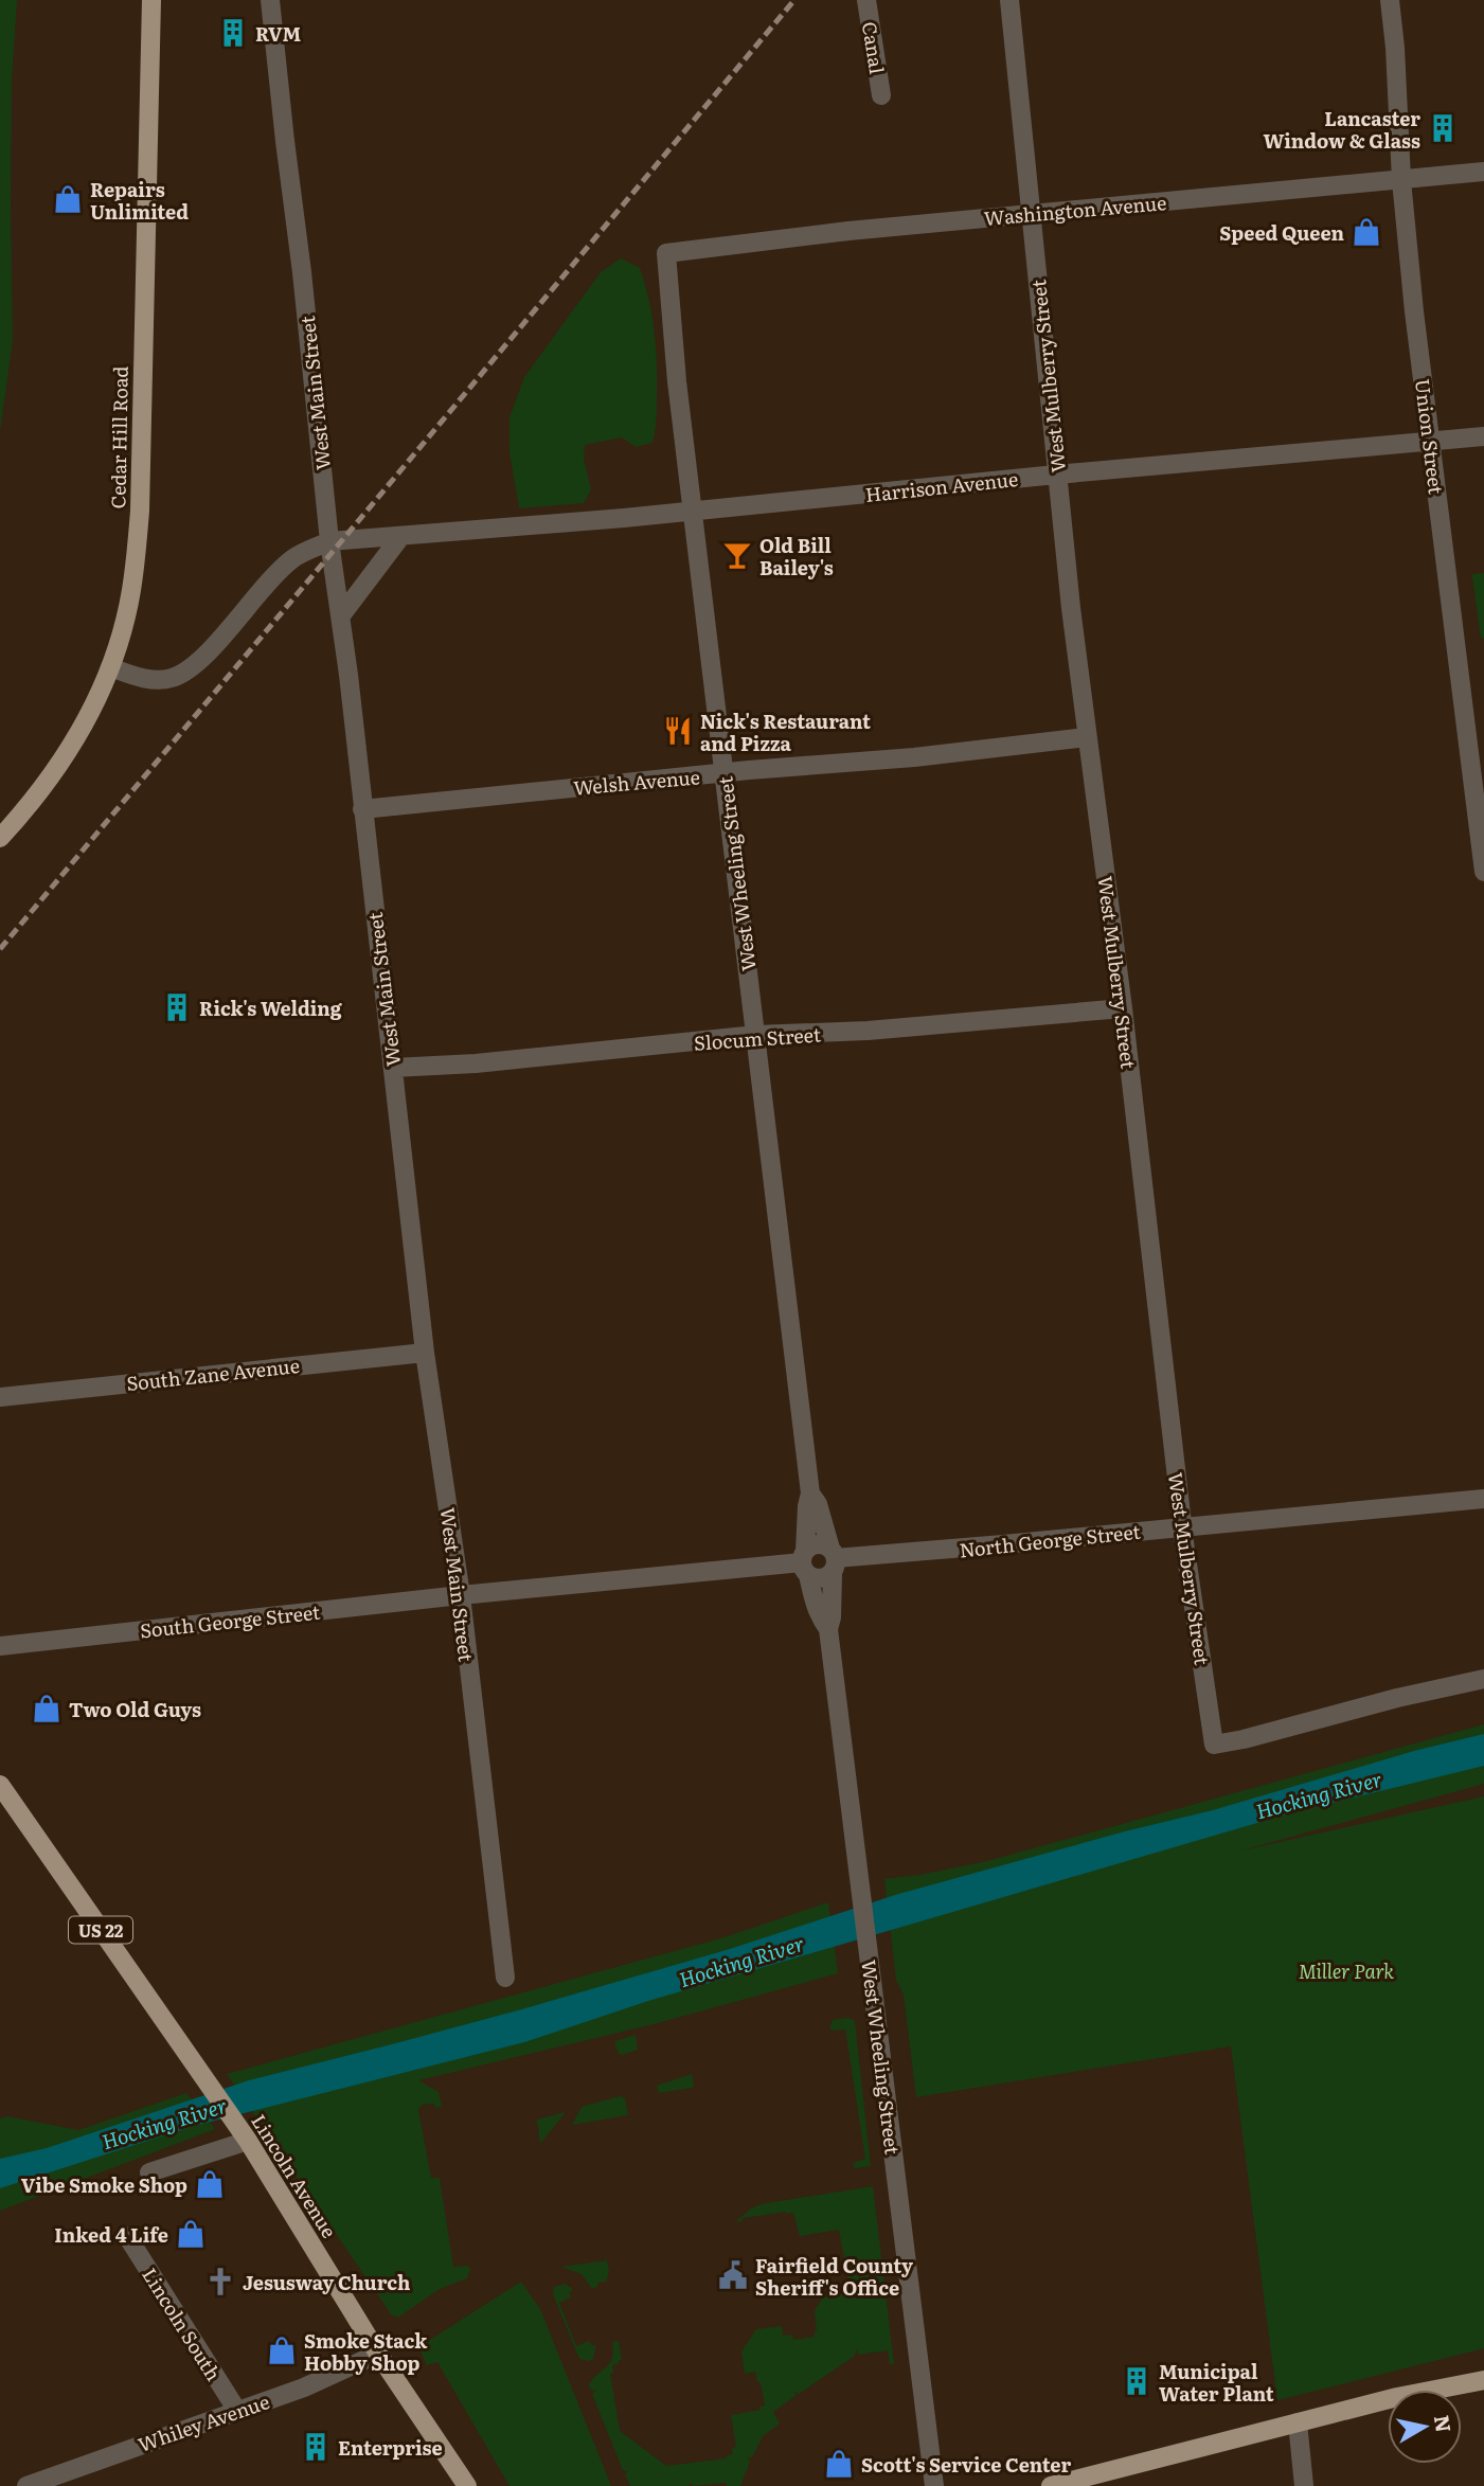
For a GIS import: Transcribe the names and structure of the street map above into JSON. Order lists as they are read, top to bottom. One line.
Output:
{"streets":{"main road":["Cedar Hill Road","US 22","Lincoln Avenue"],"street":["Canal","Washington Avenue","West Mulberry Street","West Main Street","Union Street","Harrison Avenue","Welsh Avenue","West Wheeling Street","Slocum Street","South Zane Avenue","North George Street","South George Street","Lincoln South","Whiley Avenue"]},"crossings":[["Washington Avenue","West Mulberry Street"],["Washington Avenue","Union Street"],["Washington Avenue","West Wheeling Street"],["West Mulberry Street","Harrison Avenue"],["West Mulberry Street","Welsh Avenue"],["West Mulberry Street","Slocum Street"],["West Mulberry Street","North George Street"],["West Main Street","Harrison Avenue"],["West Main Street","Welsh Avenue"],["West Main Street","Slocum Street"],["West Main Street","South Zane Avenue"],["West Main Street","South George Street"],["Union Street","Harrison Avenue"],["Cedar Hill Road","Harrison Avenue"],["Harrison Avenue","West Wheeling Street"],["Welsh Avenue","West Wheeling Street"],["West Wheeling Street","Slocum Street"],["West Wheeling Street","North George Street"],["Lincoln Avenue","Whiley Avenue"],["Lincoln South","Whiley Avenue"]],"water":["Hocking River"],"parks":["Miller Park"],"places":{"building":["RVM","Lancaster Window & Glass","Rick's Welding","Municipal Water Plant","Enterprise"],"shop":["Repairs Unlimited","Speed Queen","Two Old Guys","Vibe Smoke Shop","Inked 4 Life","Smoke Stack Hobby Shop","Scott's Service Center"],"bar":["Old Bill Bailey's"],"restaurant":["Nick's Restaurant and Pizza"],"public building":["Fairfield County Sheriff's Office"],"church":["Jesusway Church"]},"north":"right"}
